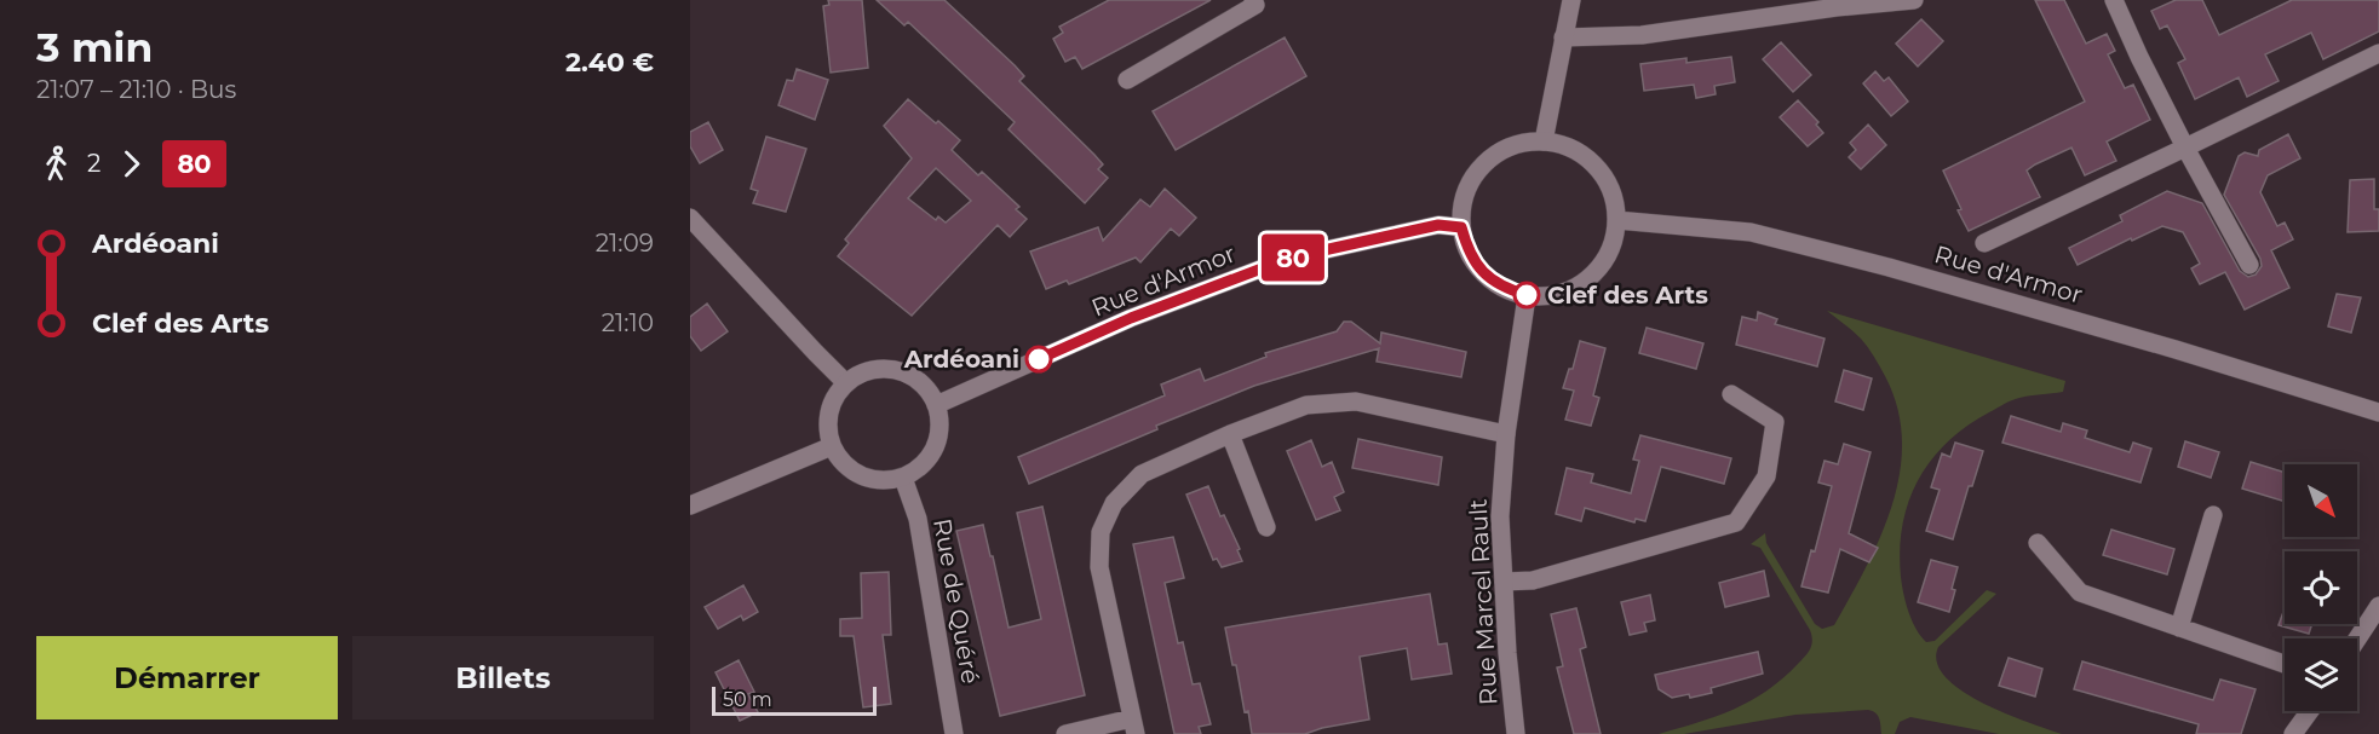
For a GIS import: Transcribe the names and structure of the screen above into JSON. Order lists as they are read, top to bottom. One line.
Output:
{"streets":{"street":["Rue d'Armor","Rue de Quéré","Rue Marcel Rault"]},"crossings":[["Rue d'Armor","Rue de Quéré"],["Rue d'Armor","Rue Marcel Rault"]],"places":["Clef des Arts","Ardéoani"],"lines":["bus line 80"],"scale_bar":"50 m","north":"bottom right","page":{"heading":["3 min","21:07 – 21:10 · Bus","2.40 €"],"on_map":"80","legs":["2","80"],"list":[{"name":"Ardéoani","value":"21:09"},{"name":"Clef des Arts","value":"21:10"}],"buttons":["Démarrer","Billets"],"scale":"50 m"}}
